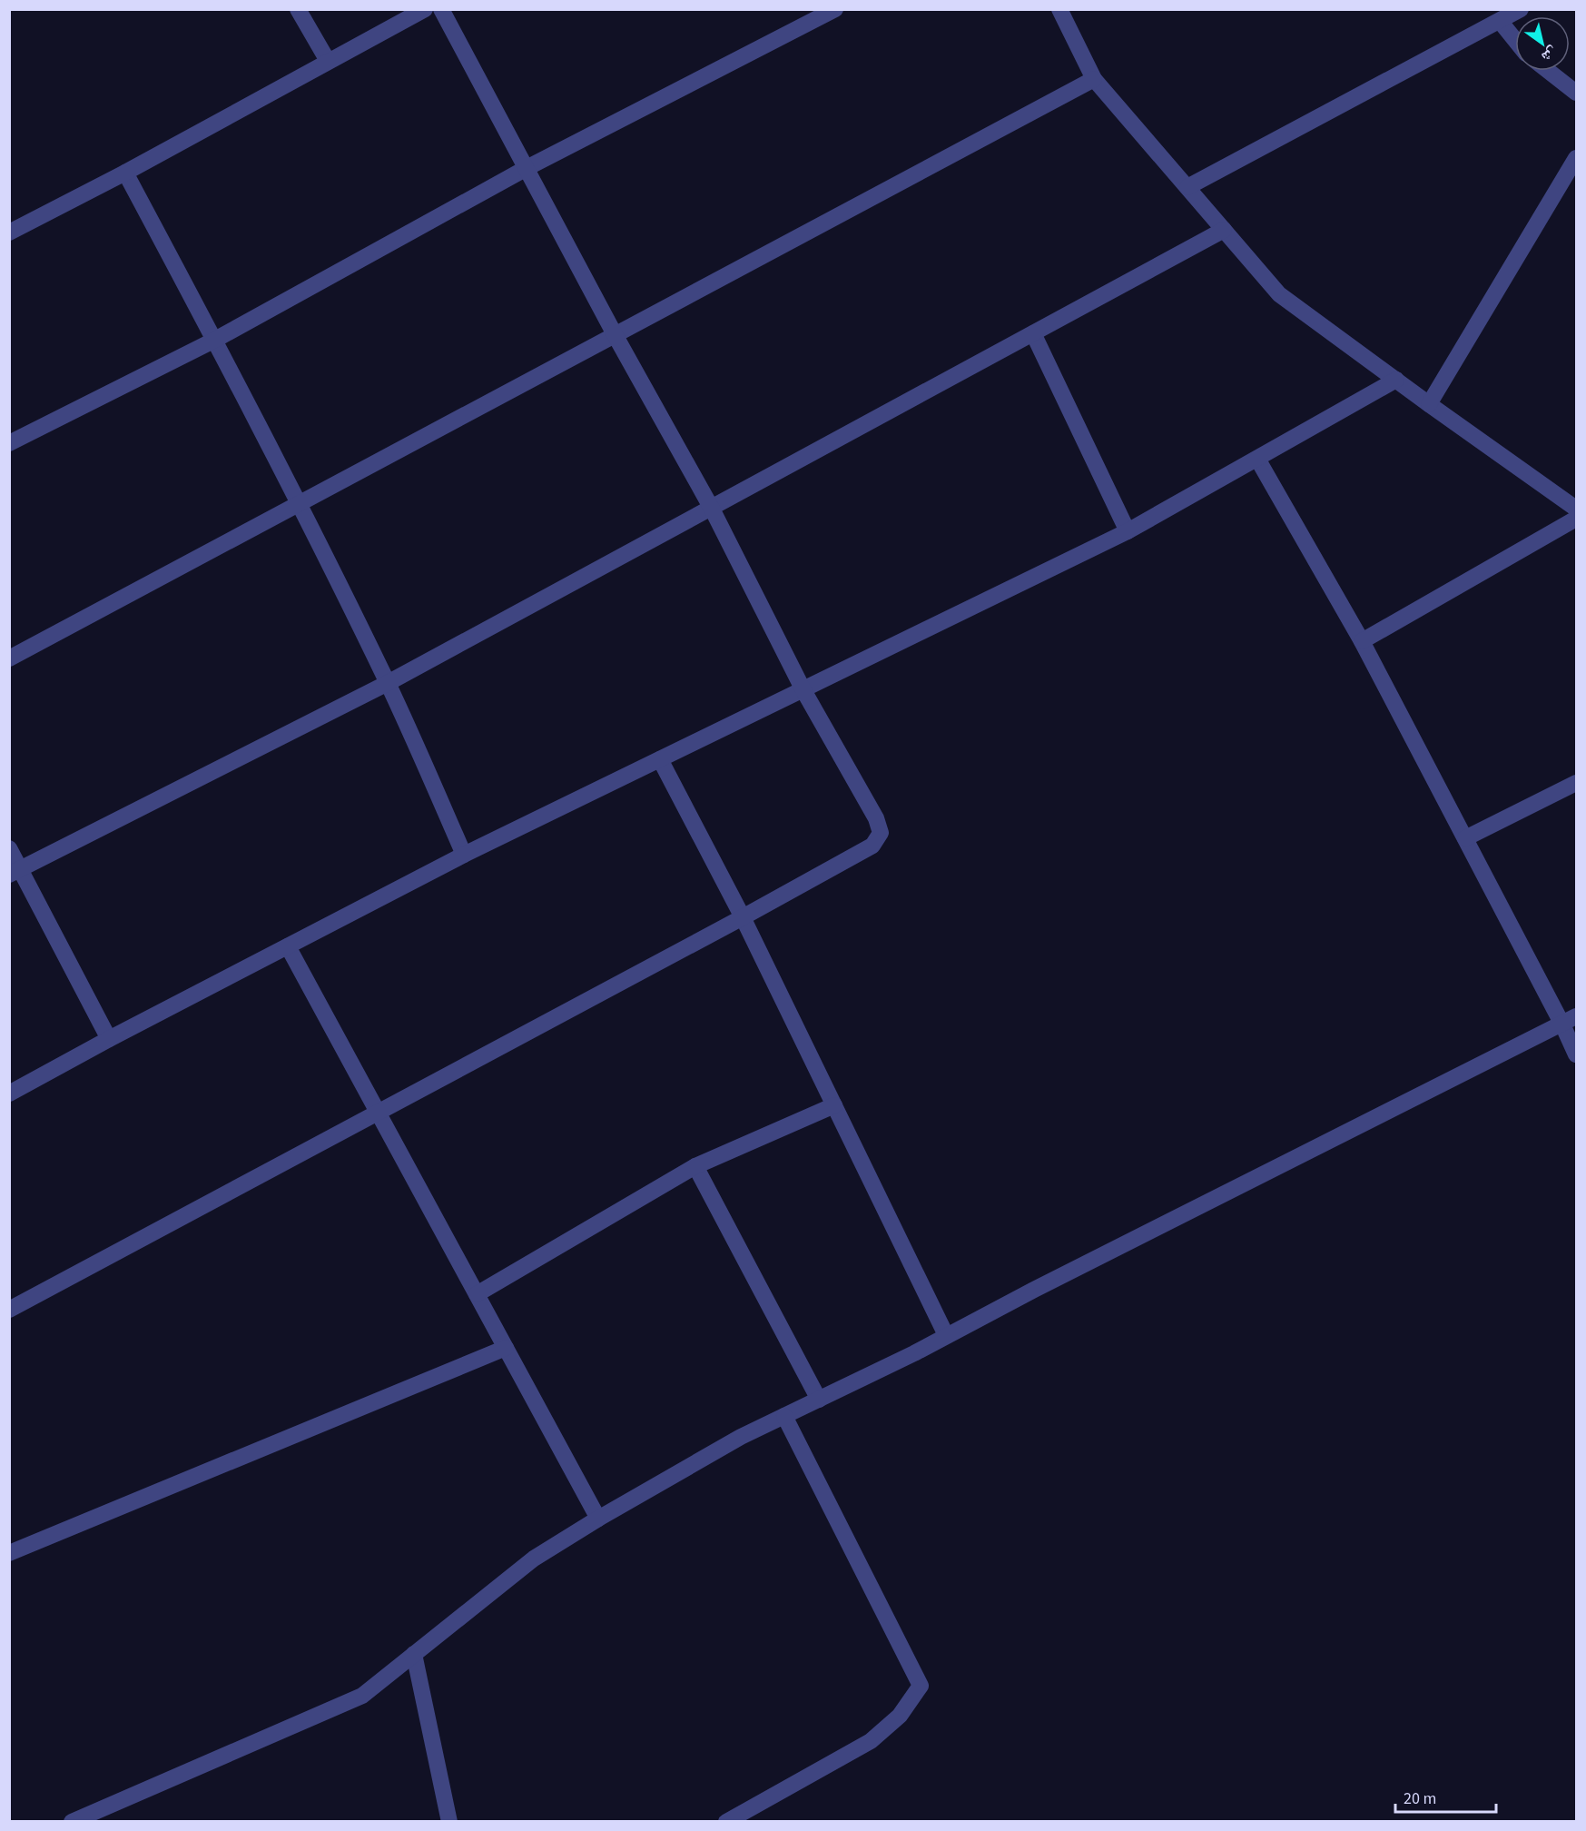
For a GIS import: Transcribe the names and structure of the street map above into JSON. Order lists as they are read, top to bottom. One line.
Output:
{"scale_bar":"20 m","north":"bottom right"}
